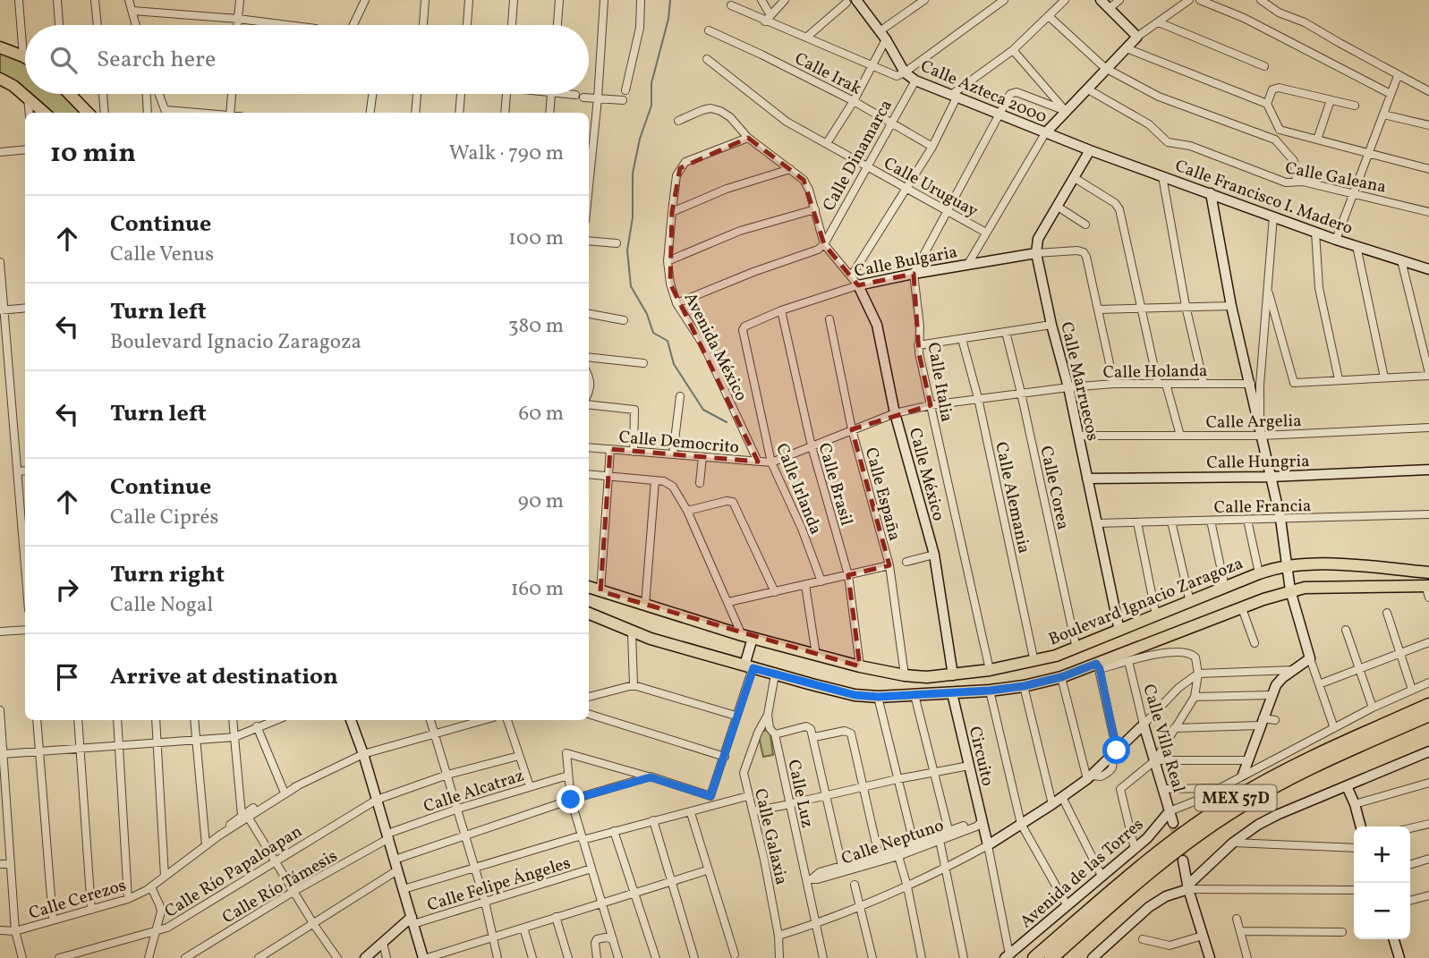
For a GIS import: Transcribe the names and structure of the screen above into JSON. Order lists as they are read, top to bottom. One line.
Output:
{"streets":{"highway":["MEX 57D"],"main road":["Boulevard Ignacio Zaragoza"],"street":["Calle Irak","Calle Azteca 2000","Calle Dinamarca","Calle Galeana","Calle Uruguay","Calle Francisco I. Madero","Calle Bulgaria","Avenida México","Calle Holanda","Calle Marruecos","Calle Italia","Calle Argelia","Calle Democrito","Calle Hungria","Calle México","Calle Brasil","Calle Corea","Calle Irlanda","Calle España","Calle Alemania","Calle Francia","Calle Villa Real","Circuito","Calle Alcatraz","Calle Luz","Calle Galaxia","Calle Neptuno","Calle Río Papaloapan","Avenida de las Torres","Calle Felipe Ángeles","Calle Río Támesis","Calle Cerezos"]},"crossings":[["Calle Irak","Calle Dinamarca"],["Calle Azteca 2000","Calle Dinamarca"],["Calle Azteca 2000","Calle Francisco I. Madero"],["Calle Dinamarca","Calle Uruguay"],["Calle Bulgaria","Calle Marruecos"],["Calle Bulgaria","Calle Italia"],["Calle Bulgaria","Calle México"],["Calle Bulgaria","Calle Brasil"],["Calle Bulgaria","Calle Irlanda"],["Avenida México","Calle Democrito"],["Calle Holanda","Calle Marruecos"],["Calle Holanda","Calle Italia"],["Calle Holanda","Calle Democrito"],["Calle Holanda","Calle México"],["Calle Holanda","Calle Brasil"],["Calle Holanda","Calle Corea"],["Calle Holanda","Calle Irlanda"],["Calle Holanda","Calle España"],["Calle Holanda","Calle Alemania"],["Calle Marruecos","Calle Argelia"],["Calle Marruecos","Calle Hungria"],["Calle Marruecos","Calle Francia"],["Calle Marruecos","Boulevard Ignacio Zaragoza"],["Calle Italia","Boulevard Ignacio Zaragoza"],["Calle Democrito","Calle Irlanda"],["Calle México","Boulevard Ignacio Zaragoza"],["Calle Brasil","Boulevard Ignacio Zaragoza"],["Calle Corea","Boulevard Ignacio Zaragoza"],["Calle España","Boulevard Ignacio Zaragoza"],["Calle Alemania","Boulevard Ignacio Zaragoza"],["Calle Villa Real","Avenida de las Torres"],["Circuito","Calle Neptuno"],["Calle Alcatraz","Calle Río Támesis"],["Calle Luz","Calle Galaxia"],["Calle Luz","Calle Neptuno"]],"page":{"search":"Search here","heading":["10 min","Walk · 790 m"],"list":[["Continue","Calle Venus","100 m"],["Turn left","Boulevard Ignacio Zaragoza","380 m"],["Turn left","60 m"],["Continue","Calle Ciprés","90 m"],["Turn right","Calle Nogal","160 m"],"Arrive at destination"],"map_buttons":["+","−"]}}
